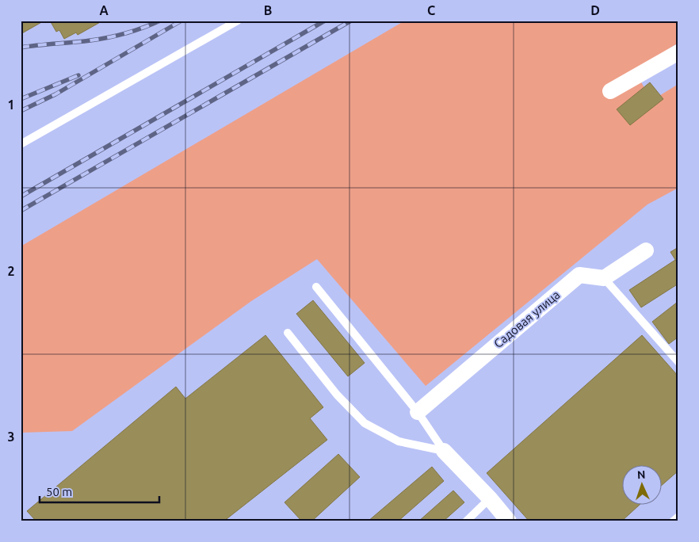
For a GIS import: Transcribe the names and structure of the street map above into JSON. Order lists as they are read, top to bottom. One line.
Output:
{"streets":{"street":["Садовая улица"]},"scale_bar":"50 m","north":"top","grid":{"columns":["A","B","C","D"],"rows":["1","2","3"]}}
